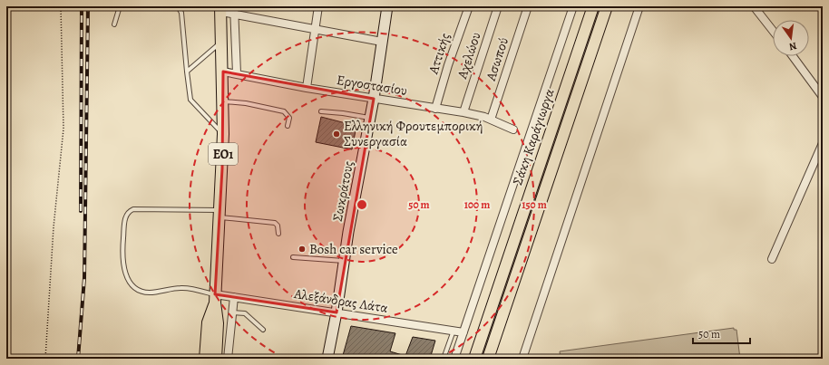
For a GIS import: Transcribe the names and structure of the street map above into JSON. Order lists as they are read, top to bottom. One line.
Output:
{"streets":{"main road":["Σάκη Καράγιωργα","ΕΟ1","Σωκράτους"],"street":["Αττικής","Αχελώου","Ασωπού","Εργοστασίου","Αλεξάνδρας Λάτα"]},"crossings":[["Αττικής","Εργοστασίου"],["Αχελώου","Εργοστασίου"],["Ασωπού","Εργοστασίου"],["Εργοστασίου","ΕΟ1"],["Εργοστασίου","Σωκράτους"],["ΕΟ1","Αλεξάνδρας Λάτα"],["Σωκράτους","Αλεξάνδρας Λάτα"]],"places":["Ελληνική Φρουτεμπορική Συνεργασία","Bosh car service"],"scale_bar":"50 m","north":"bottom","rings":["50 m","100 m","150 m"]}
